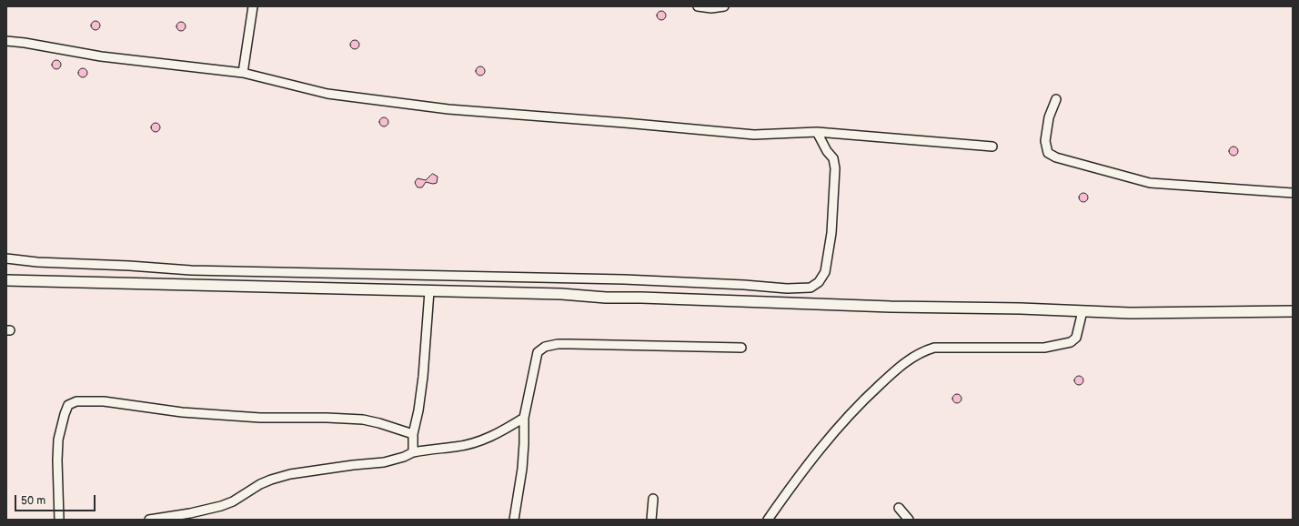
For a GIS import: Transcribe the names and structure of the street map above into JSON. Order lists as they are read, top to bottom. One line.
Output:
{"scale_bar":"50 m"}
